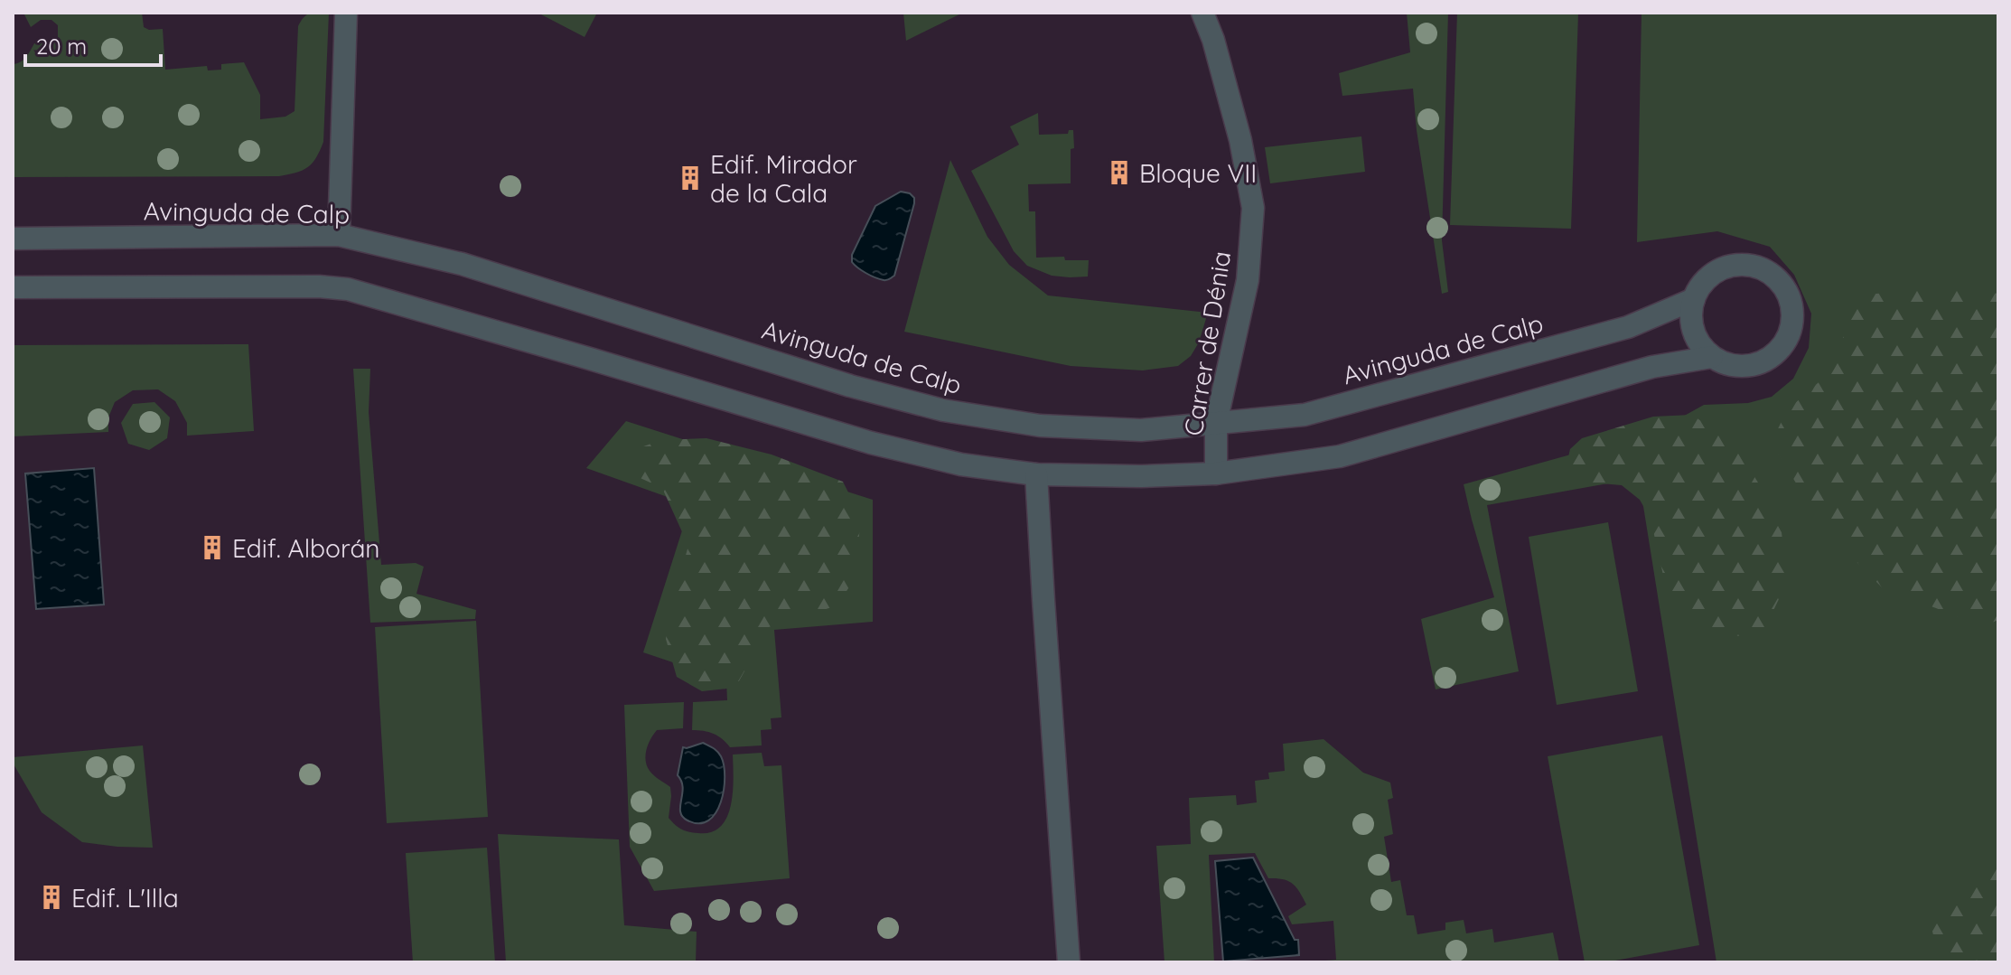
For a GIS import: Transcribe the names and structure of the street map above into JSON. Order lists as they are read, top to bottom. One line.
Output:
{"streets":{"street":["Avinguda de Calp","Carrer de Dénia"]},"crossings":[["Avinguda de Calp","Carrer de Dénia"]],"places":{"building":["Bloque VII","Edif. Mirador de la Cala","Edif. Alborán","Edif. L'Illa"]},"scale_bar":"20 m"}
